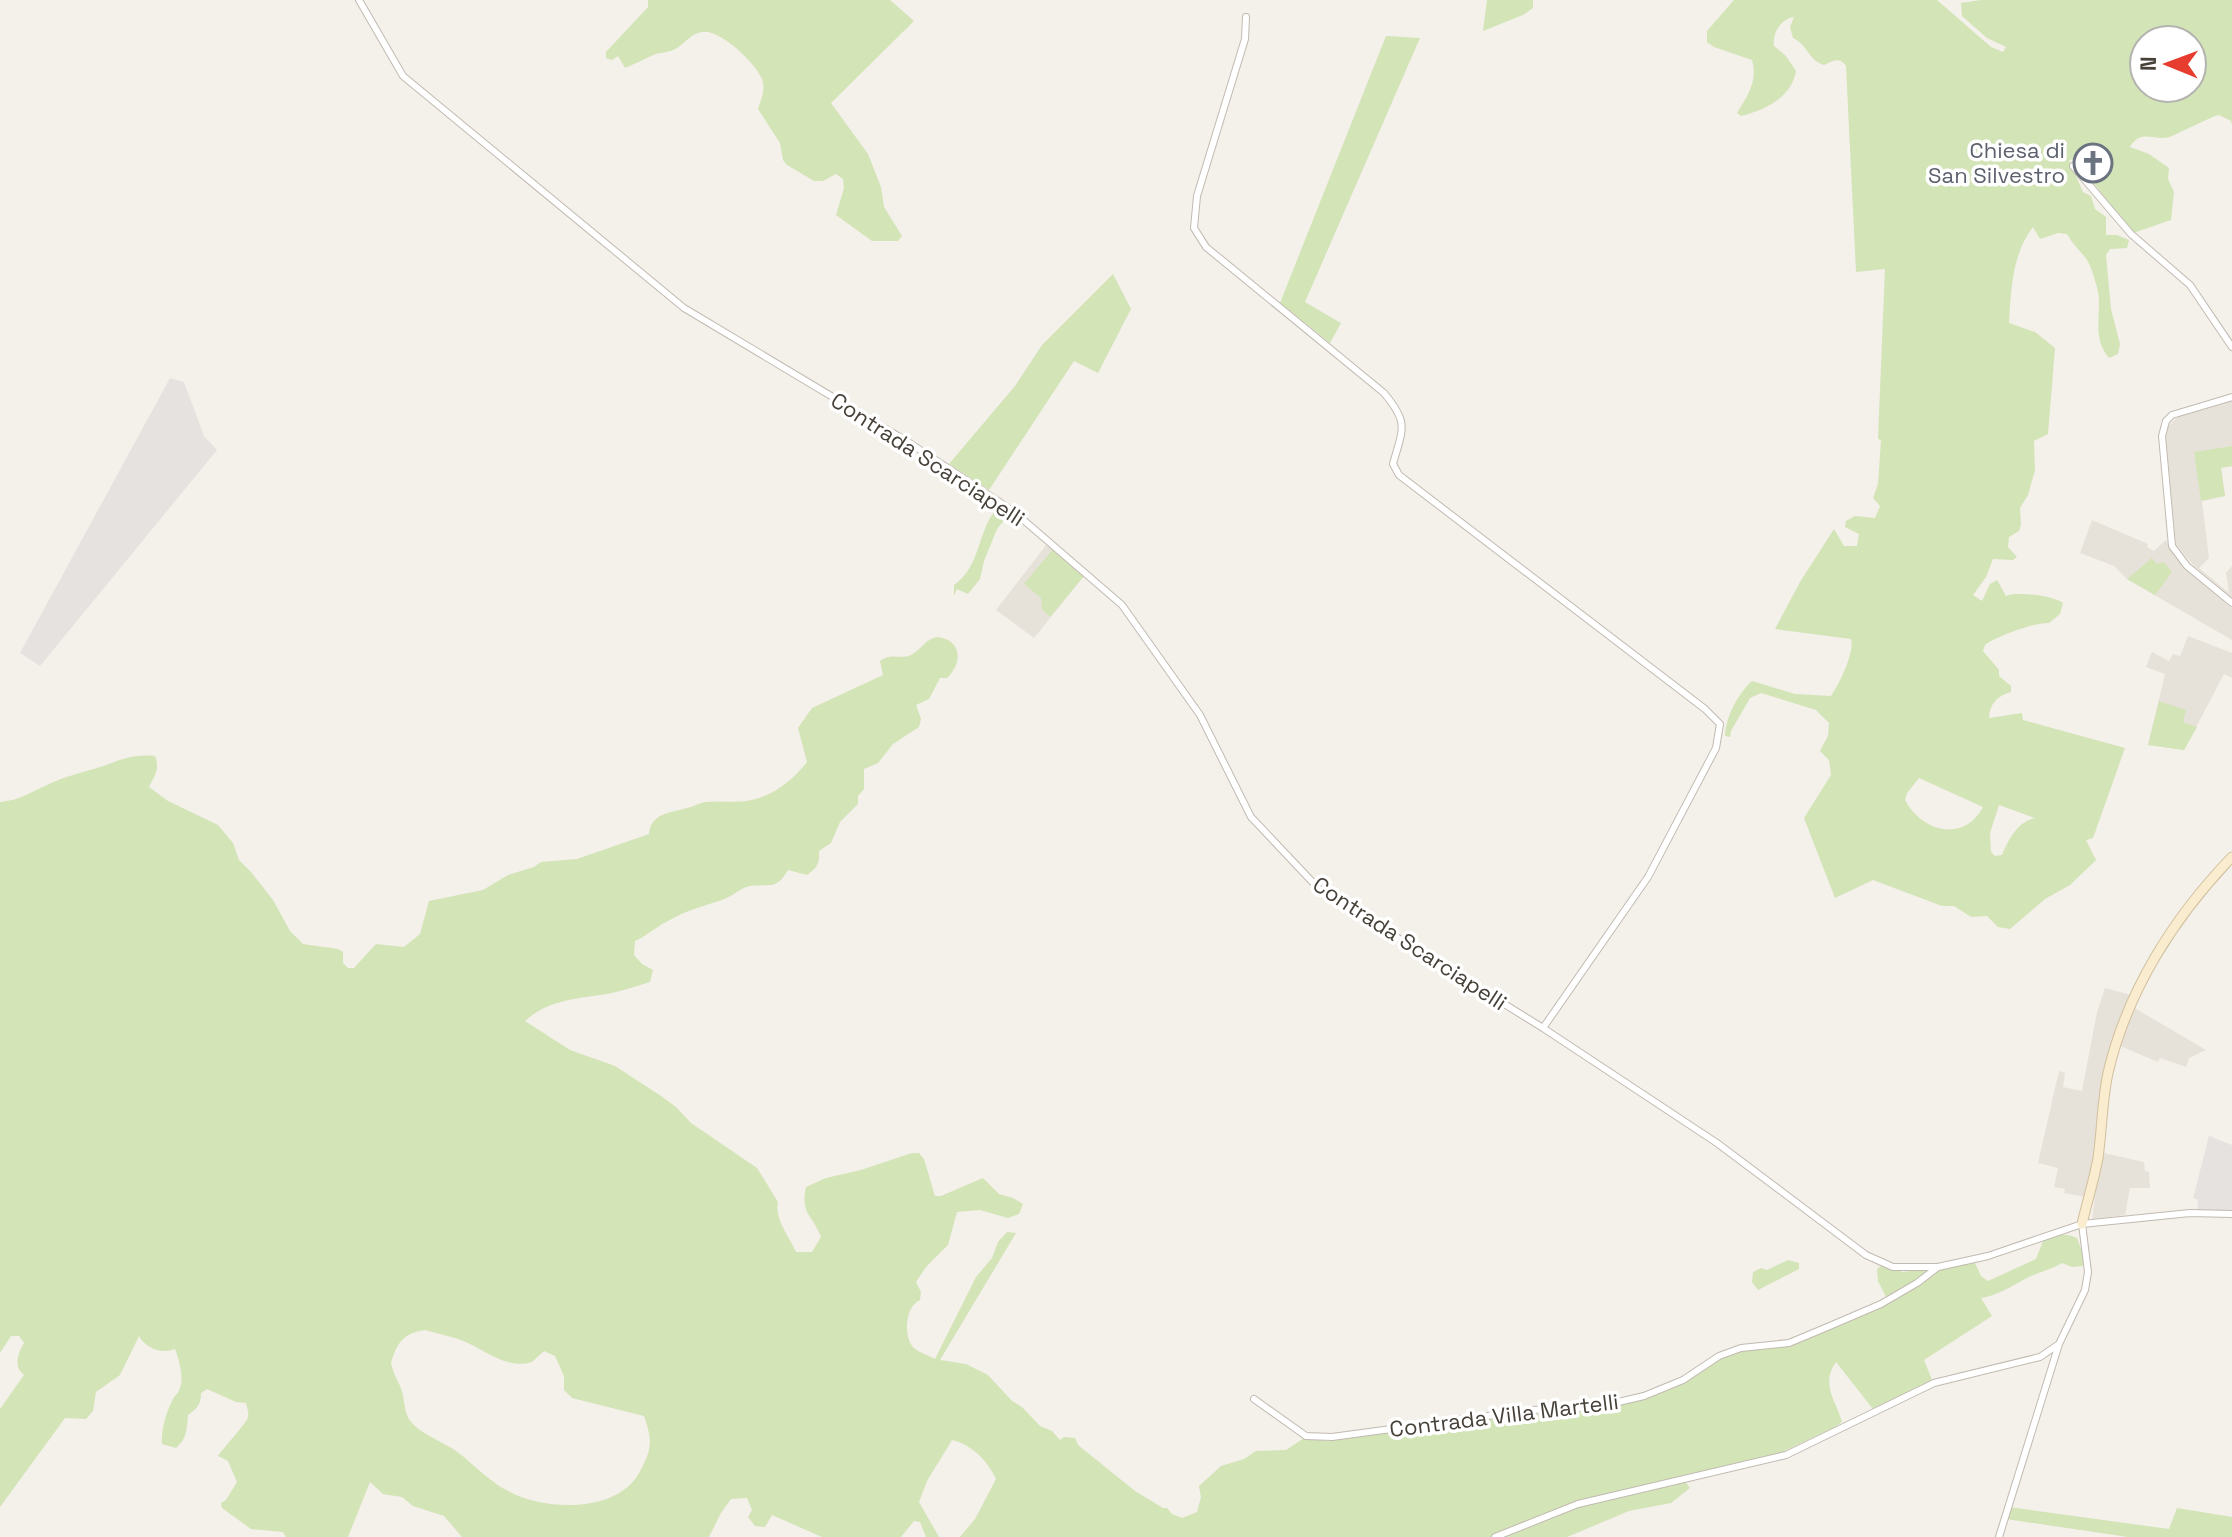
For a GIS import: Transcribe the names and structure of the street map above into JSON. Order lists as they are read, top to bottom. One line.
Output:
{"streets":{"street":["Contrada Scarciapelli","Contrada Villa Martelli"]},"crossings":[["Contrada Scarciapelli","Contrada Villa Martelli"]],"places":{"church":["Chiesa di San Silvestro"]},"north":"left"}
